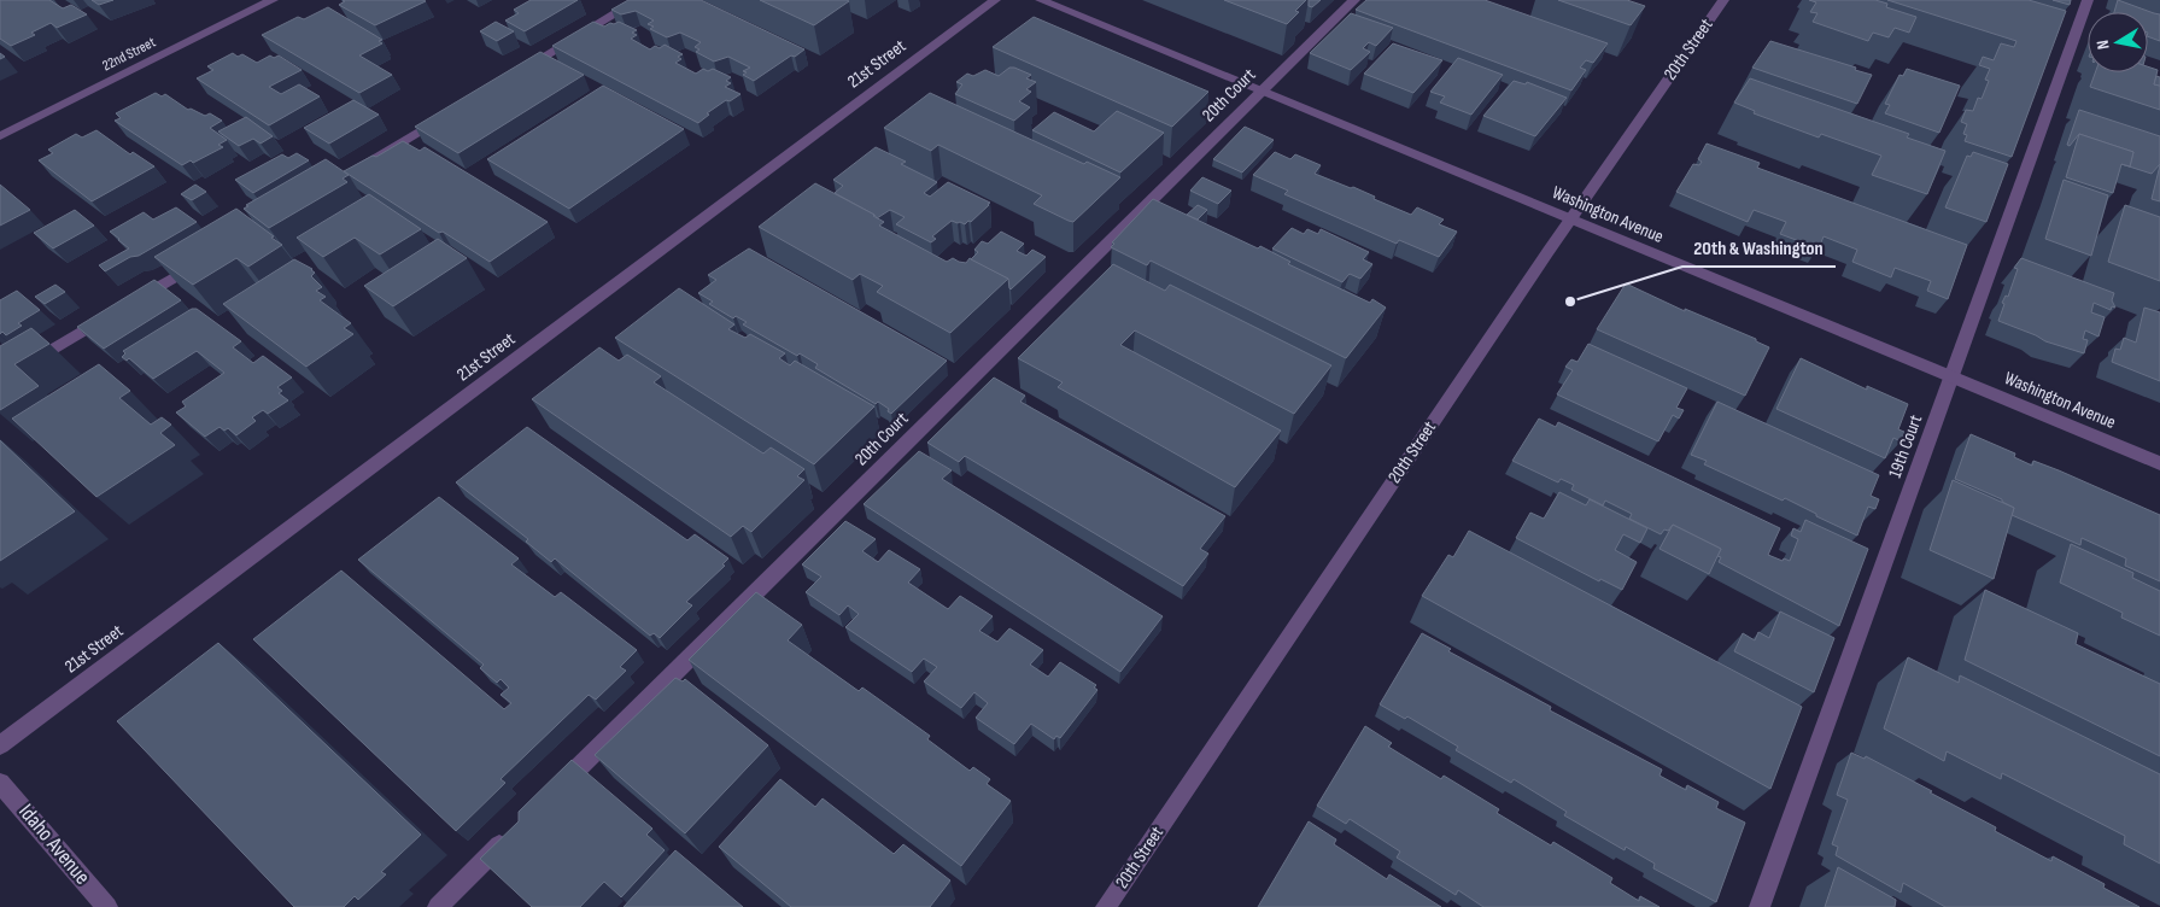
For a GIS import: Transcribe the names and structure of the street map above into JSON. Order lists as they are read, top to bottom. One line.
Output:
{"streets":{"street":["20th Street","22nd Street","21st Street","20th Court","Washington Avenue","19th Court","Idaho Avenue"]},"crossings":[["20th Street","Washington Avenue"],["20th Court","Washington Avenue"],["Washington Avenue","19th Court"]],"places":["20th & Washington"],"north":"left"}
